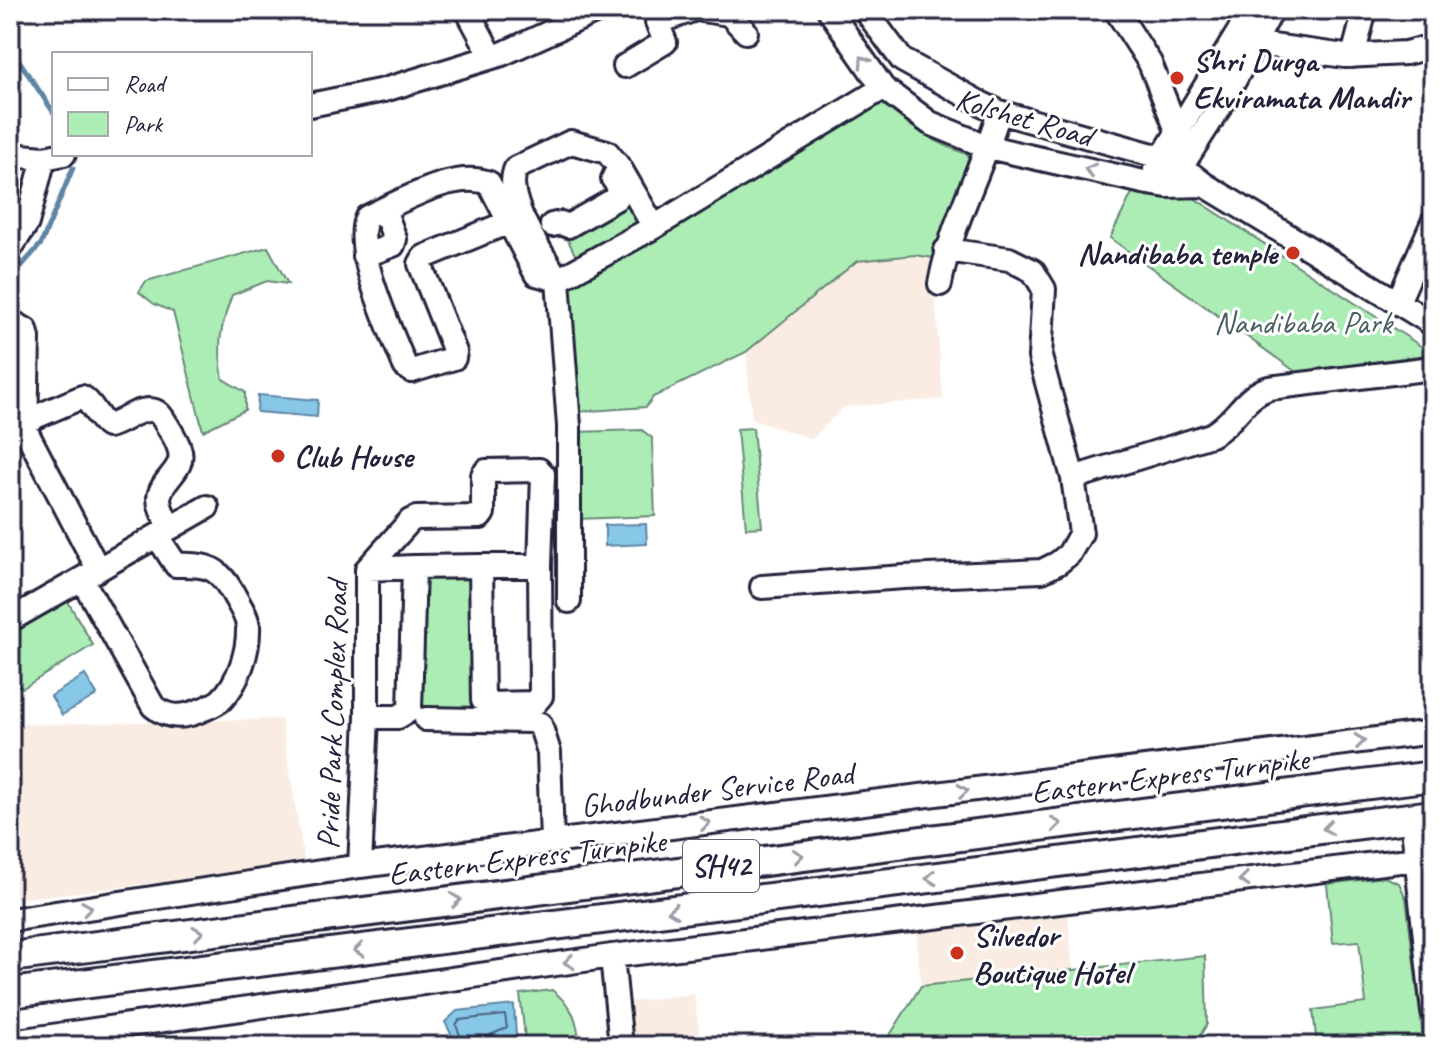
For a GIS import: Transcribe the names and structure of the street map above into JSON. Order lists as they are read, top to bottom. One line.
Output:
{"streets":{"main road":["Eastern Express Turnpike","SH42"],"street":["Kolshet Road","Pride Park Complex Road","Ghodbunder Service Road"]},"crossings":[["Pride Park Complex Road","Ghodbunder Service Road"]],"parks":["Nandibaba Park"],"places":["Shri Durga Ekviramata Mandir","Nandibaba temple","Club House","Silvedor Boutique Hotel"],"legend":["Road","Park"]}
